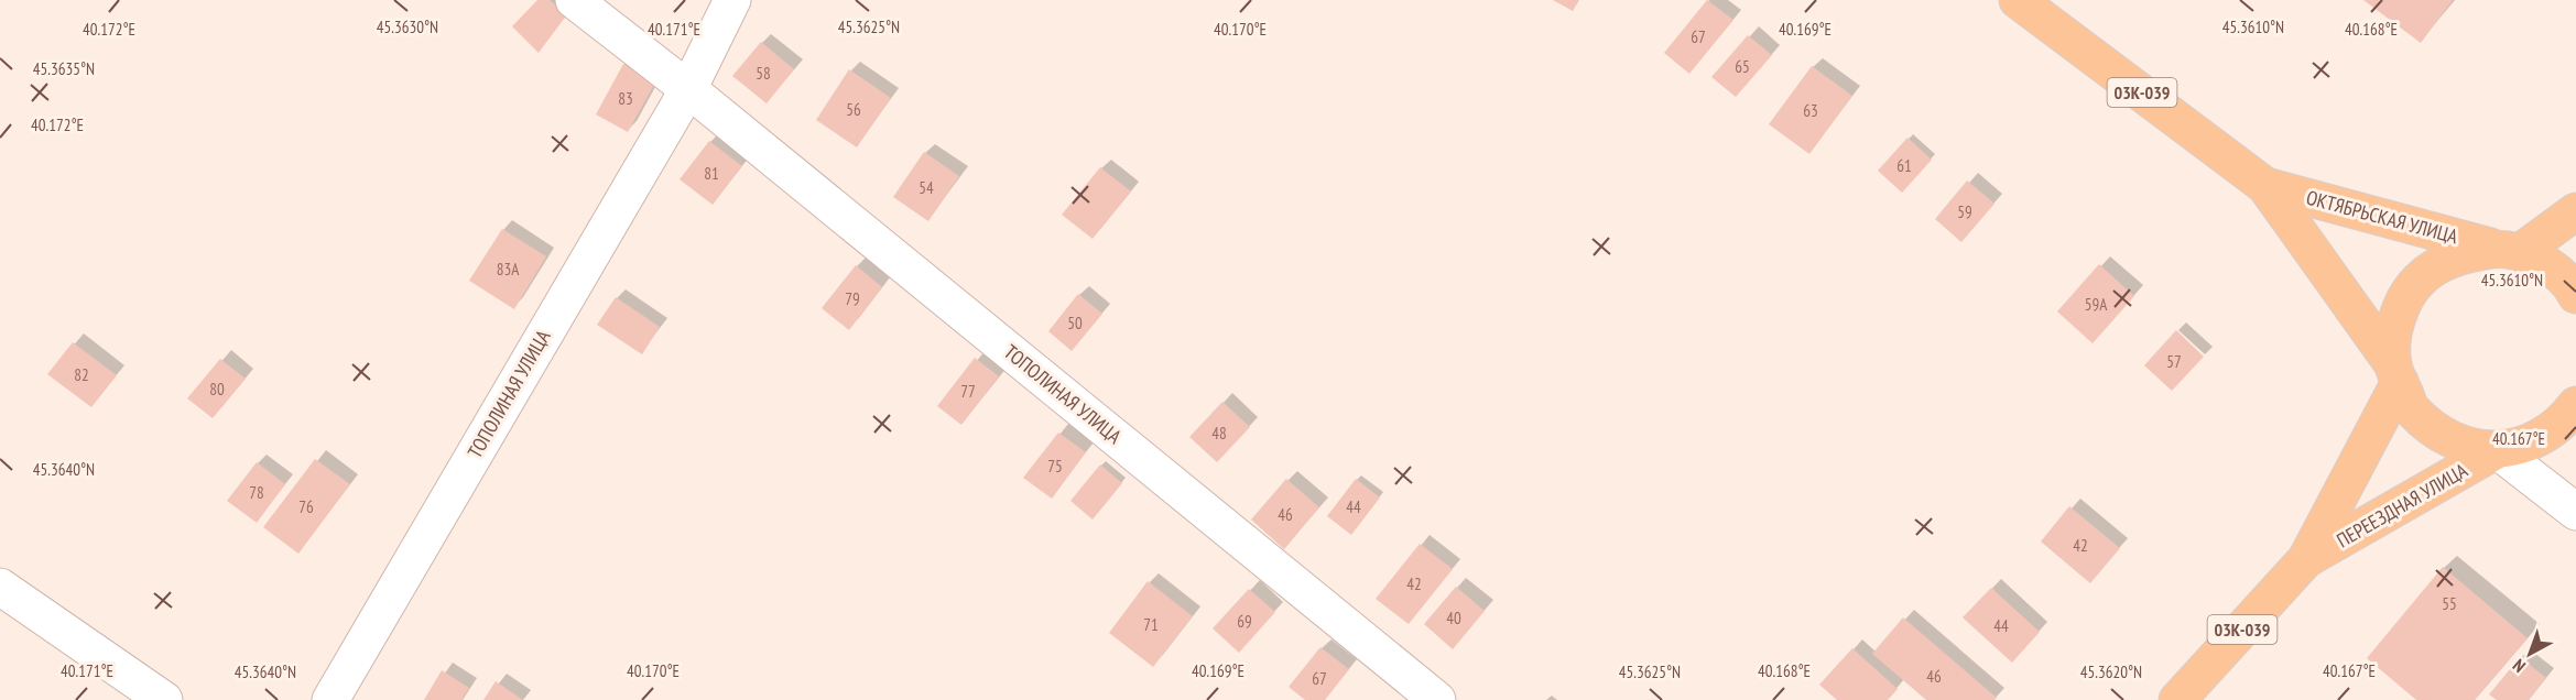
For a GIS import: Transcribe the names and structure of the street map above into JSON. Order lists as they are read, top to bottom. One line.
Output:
{"streets":{"main road":["03К-039","ОКТЯБРЬСКАЯ УЛИЦА","ПЕРЕЕЗДНАЯ УЛИЦА"],"street":["ТОПОЛИНАЯ УЛИЦА"]},"crossings":[["ОКТЯБРЬСКАЯ УЛИЦА","ПЕРЕЕЗДНАЯ УЛИЦА"]],"house_numbers":["67","65","58","83","56","63","61","81","54","59","83А","79","59А","50","57","82","80","77","48","75","78","76","44","46","42","42","55","40","69","71","44","46","67"],"north":"bottom left","coordinates":["45.3630°N","45.3625°N","45.3610°N","40.172°E","40.171°E","40.170°E","40.169°E","40.168°E","45.3635°N","40.167°E","45.3640°N","45.3620°N"]}
